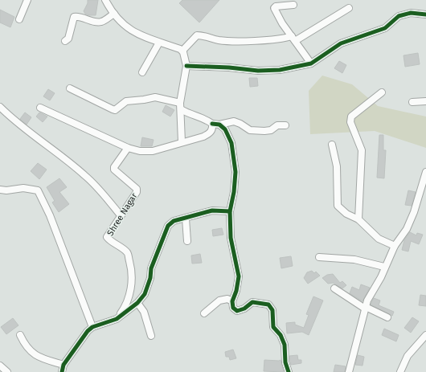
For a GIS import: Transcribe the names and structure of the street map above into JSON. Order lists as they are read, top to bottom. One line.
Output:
{"streets":{"street":["Shree Nagar"]}}
